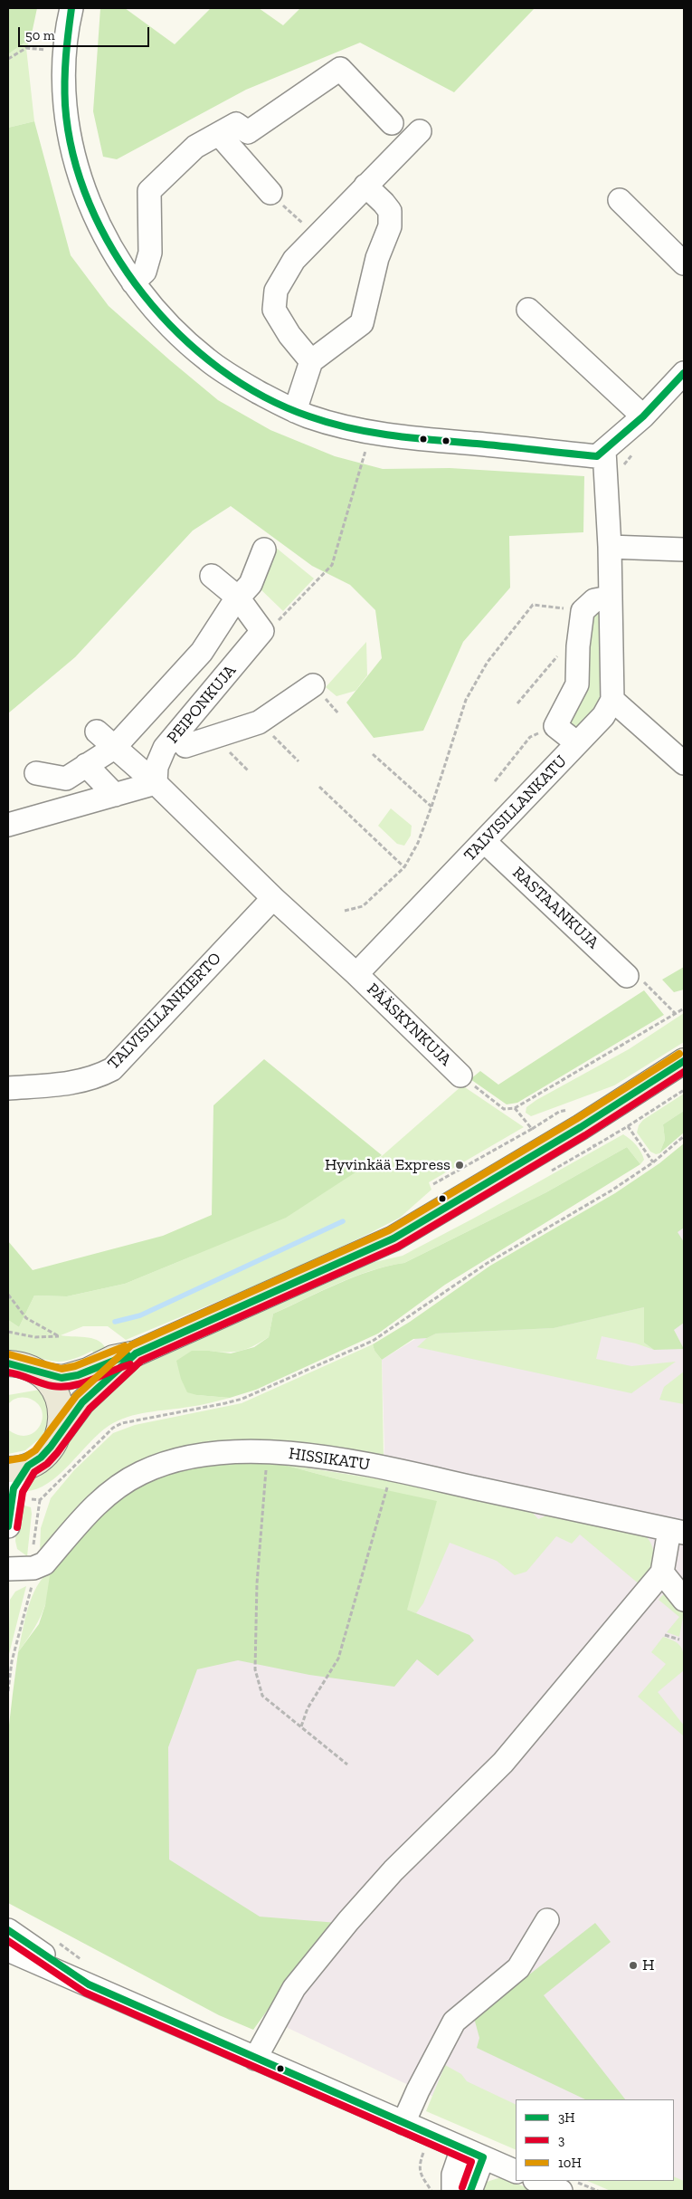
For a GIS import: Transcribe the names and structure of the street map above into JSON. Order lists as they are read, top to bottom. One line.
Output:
{"streets":{"street":["PEIPONKUJA","TALVISILLANKATU","RASTAANKUJA","TALVISILLANKIERTO","PÄÄSKYNKUJA","HISSIKATU"]},"crossings":[["TALVISILLANKATU","RASTAANKUJA"],["TALVISILLANKATU","PÄÄSKYNKUJA"]],"places":["Hyvinkää Express","H"],"lines":["transit line 3H","transit line 10H","transit line 3"],"legend":["3H","3","10H"],"scale_bar":"50 m"}
